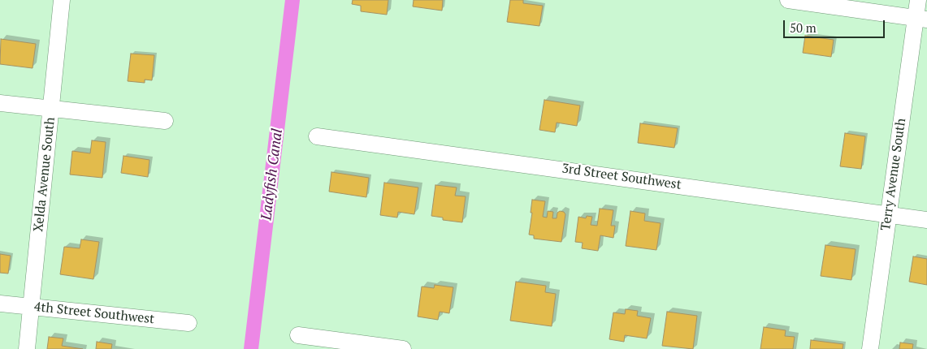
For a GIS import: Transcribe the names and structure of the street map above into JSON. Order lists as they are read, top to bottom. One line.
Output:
{"streets":{"street":["Xelda Avenue South","Terry Avenue South","3rd Street Southwest","4th Street Southwest"]},"crossings":[["Xelda Avenue South","4th Street Southwest"],["Terry Avenue South","3rd Street Southwest"]],"water":["Ladyfish Canal"],"scale_bar":"50 m"}
